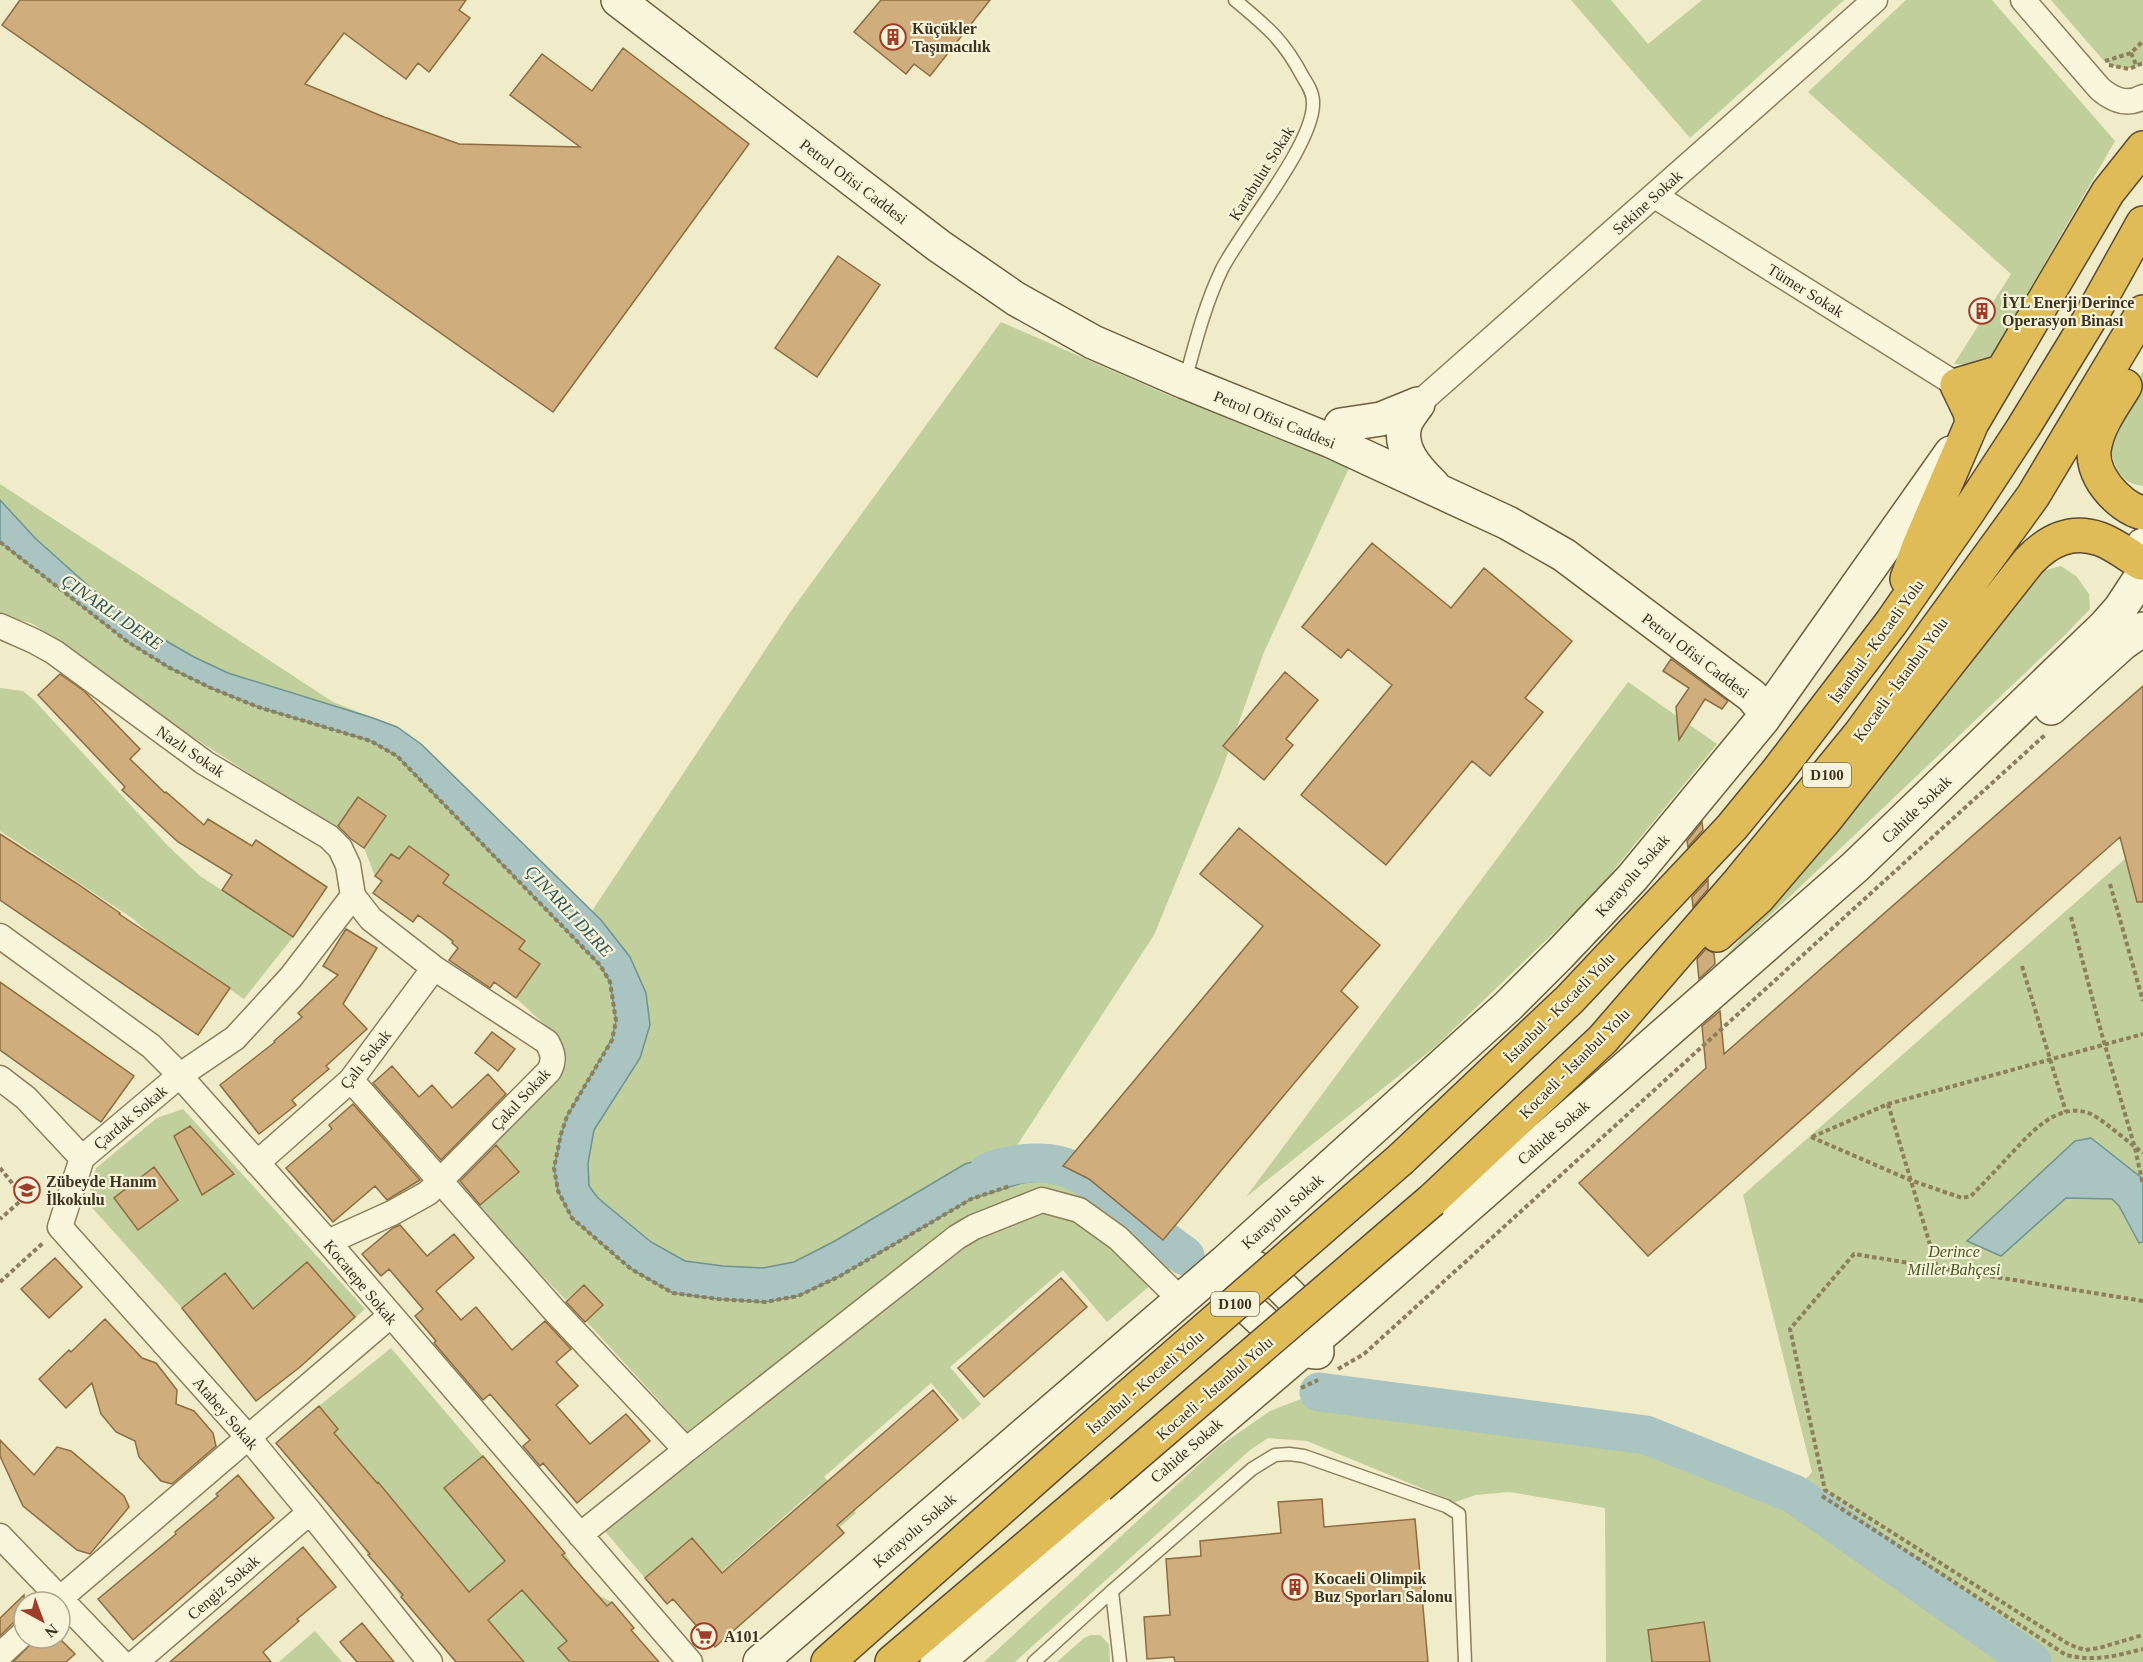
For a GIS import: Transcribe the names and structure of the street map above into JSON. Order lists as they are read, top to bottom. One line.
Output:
{"streets":{"highway":["İstanbul - Kocaeli Yolu","Kocaeli - İstanbul Yolu","D100"],"main road":["Petrol Ofisi Caddesi","Cahide Sokak","Karayolu Sokak"],"street":["Sekine Sokak","Tümer Sokak","Nazlı Sokak","Çalı Sokak","Çakıl Sokak","Çardak Sokak","Kocatepe Sokak","Atabey Sokak","Cengiz Sokak"],"lane":["Karabulut Sokak"]},"crossings":[["Karabulut Sokak","Petrol Ofisi Caddesi"],["Petrol Ofisi Caddesi","Karayolu Sokak"],["Sekine Sokak","Tümer Sokak"],["Nazlı Sokak","Çakıl Sokak"],["Nazlı Sokak","Çardak Sokak"],["Çalı Sokak","Çakıl Sokak"],["Çalı Sokak","Kocatepe Sokak"],["Çakıl Sokak","Çardak Sokak"],["Çakıl Sokak","Kocatepe Sokak"],["Çardak Sokak","Kocatepe Sokak"],["Atabey Sokak","Cengiz Sokak"]],"water":["ÇINARLI DERE"],"parks":["Derince Millet Bahçesi"],"places":{"building":["Küçükler Taşımacılık","İYL Enerji Derince Operasyon Binası","Kocaeli Olimpik Buz Sporları Salonu"],"school or university":["Zübeyde Hanım İlkokulu"],"supermarket":["A101"]},"north":"bottom right"}
